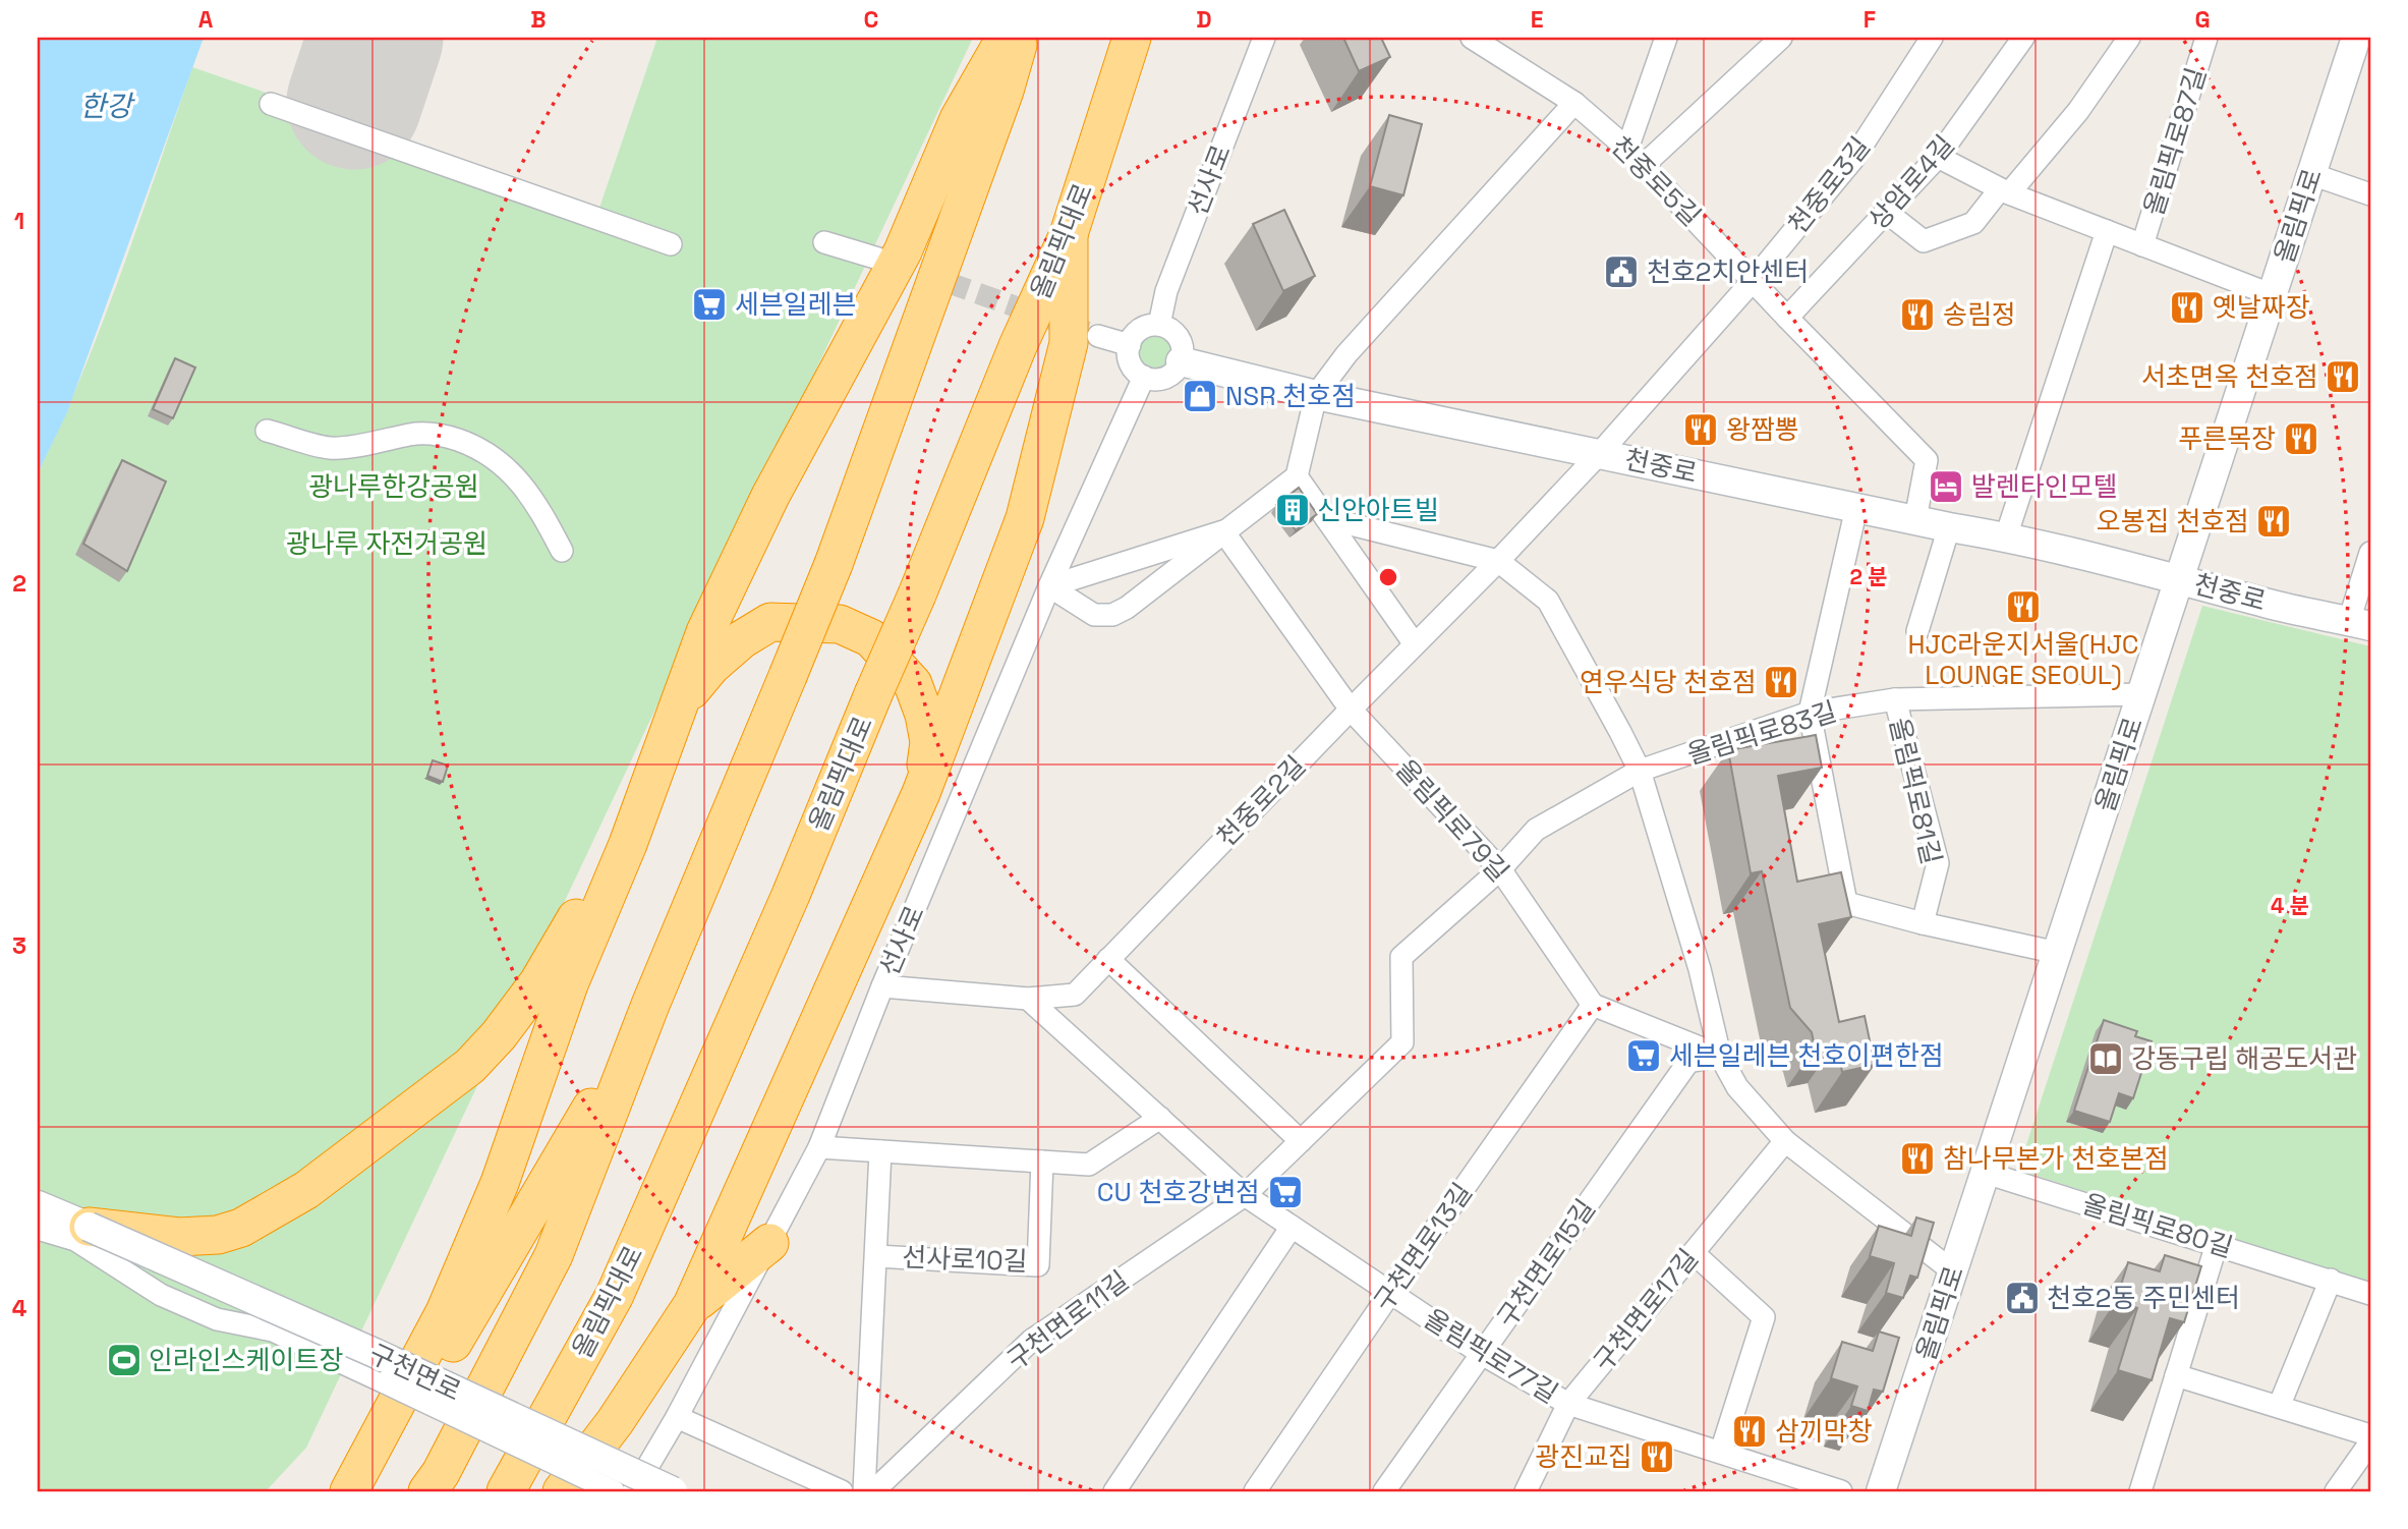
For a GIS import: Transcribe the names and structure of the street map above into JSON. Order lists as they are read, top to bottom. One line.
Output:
{"streets":{"highway":["올림픽대로"],"main road":["올림픽로","천중로","구천면로"],"street":["올림픽로87길","선사로","천중로5길","상암로4길","천중로3길","올림픽로83길","올림픽로81길","천중로2길","올림픽로79길","올림픽로80길","구천면로13길","선사로10길","구천면로15길","구천면로17길","구천면로11길","올림픽로77길"]},"crossings":[["올림픽로87길","상암로4길"],["올림픽로87길","올림픽로"],["선사로","천중로"],["선사로","천중로2길"],["천중로5길","상암로4길"],["천중로5길","천중로3길"],["천중로5길","천중로"],["천중로3길","천중로"],["천중로3길","천중로2길"],["올림픽로","천중로"],["올림픽로","올림픽로83길"],["올림픽로","올림픽로80길"],["천중로","천중로2길"],["올림픽로83길","올림픽로81길"],["올림픽로83길","올림픽로79길"],["천중로2길","올림픽로79길"],["천중로2길","올림픽로77길"],["올림픽로79길","구천면로13길"],["구천면로13길","올림픽로77길"],["구천면로15길","올림픽로77길"],["구천면로17길","올림픽로77길"],["구천면로11길","올림픽로77길"]],"water":["한강"],"parks":["광나루한강공원","광나루 자전거공원"],"places":{"public building":["천호2치안센터","천호2동 주민센터"],"supermarket":["세븐일레븐","세븐일레븐 천호이편한점","CU 천호강변점"],"restaurant":["옛날짜장","송림정","서초면옥 천호점","왕짬뽕","푸른목장","오봉집 천호점","HJC라운지서울(HJC LOUNGE SEOUL)","연우식당 천호점","참나무본가 천호본점","삼끼막창","광진교집"],"shop":["NSR 천호점"],"hotel":["발렌타인모텔"],"building":["신안아트빌"],"library":["강동구립 해공도서관"],"sports":["인라인스케이트장"]},"grid":{"columns":["A","B","C","D","E","F","G"],"rows":["1","2","3","4"]},"rings":["2 분","4 분"]}
